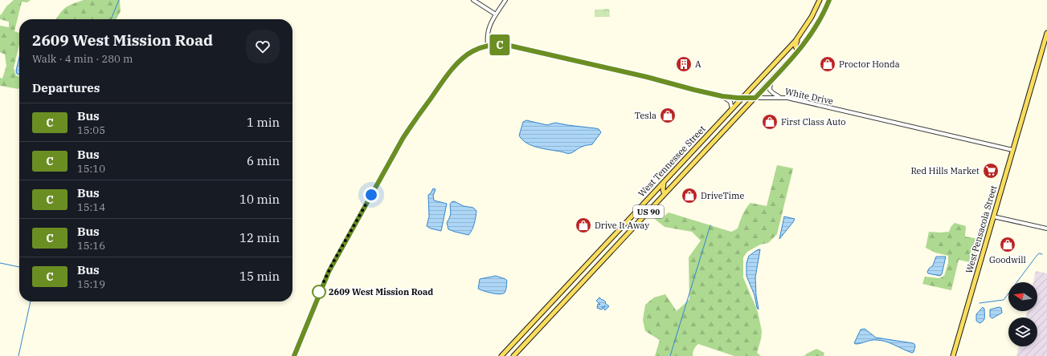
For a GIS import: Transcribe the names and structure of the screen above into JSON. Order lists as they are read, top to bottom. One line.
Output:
{"streets":{"main road":["West Tennessee Street","US 90","West Pensacola Street"],"street":["White Drive"]},"crossings":[["White Drive","West Tennessee Street"],["White Drive","West Pensacola Street"]],"places":{"building":["A"],"shop":["Proctor Honda","Tesla","First Class Auto","DriveTime","Drive It Away","Goodwill"],"supermarket":["Red Hills Market"],"other":["2609 West Mission Road"]},"lines":["bus line C"],"north":"left","page":{"on_map":"C","heading":[["2609 West Mission Road","Walk · 4 min · 280 m"],"Departures"],"list":[{"mark":"C","name":"Bus","note":"15:05","value":"1 min"},{"mark":"C","name":"Bus","note":"15:10","value":"6 min"},{"mark":"C","name":"Bus","note":"15:14","value":"10 min"},{"mark":"C","name":"Bus","note":"15:16","value":"12 min"},{"mark":"C","name":"Bus","note":"15:19","value":"15 min"}]}}
